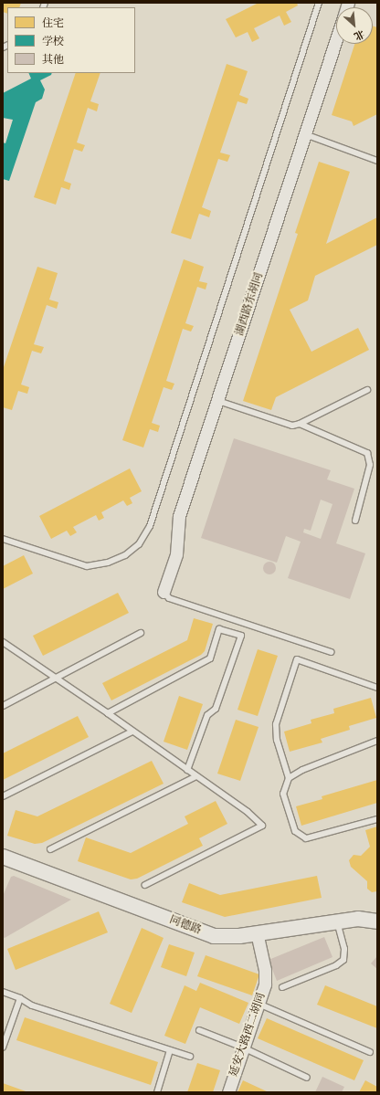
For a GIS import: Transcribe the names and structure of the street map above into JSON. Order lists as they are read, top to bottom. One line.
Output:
{"streets":{"street":["湖西路东胡同","同德路","延安大路西二胡同"]},"crossings":[["同德路","延安大路西二胡同"]],"legend":["住宅","学校","其他"],"north":"bottom right"}
